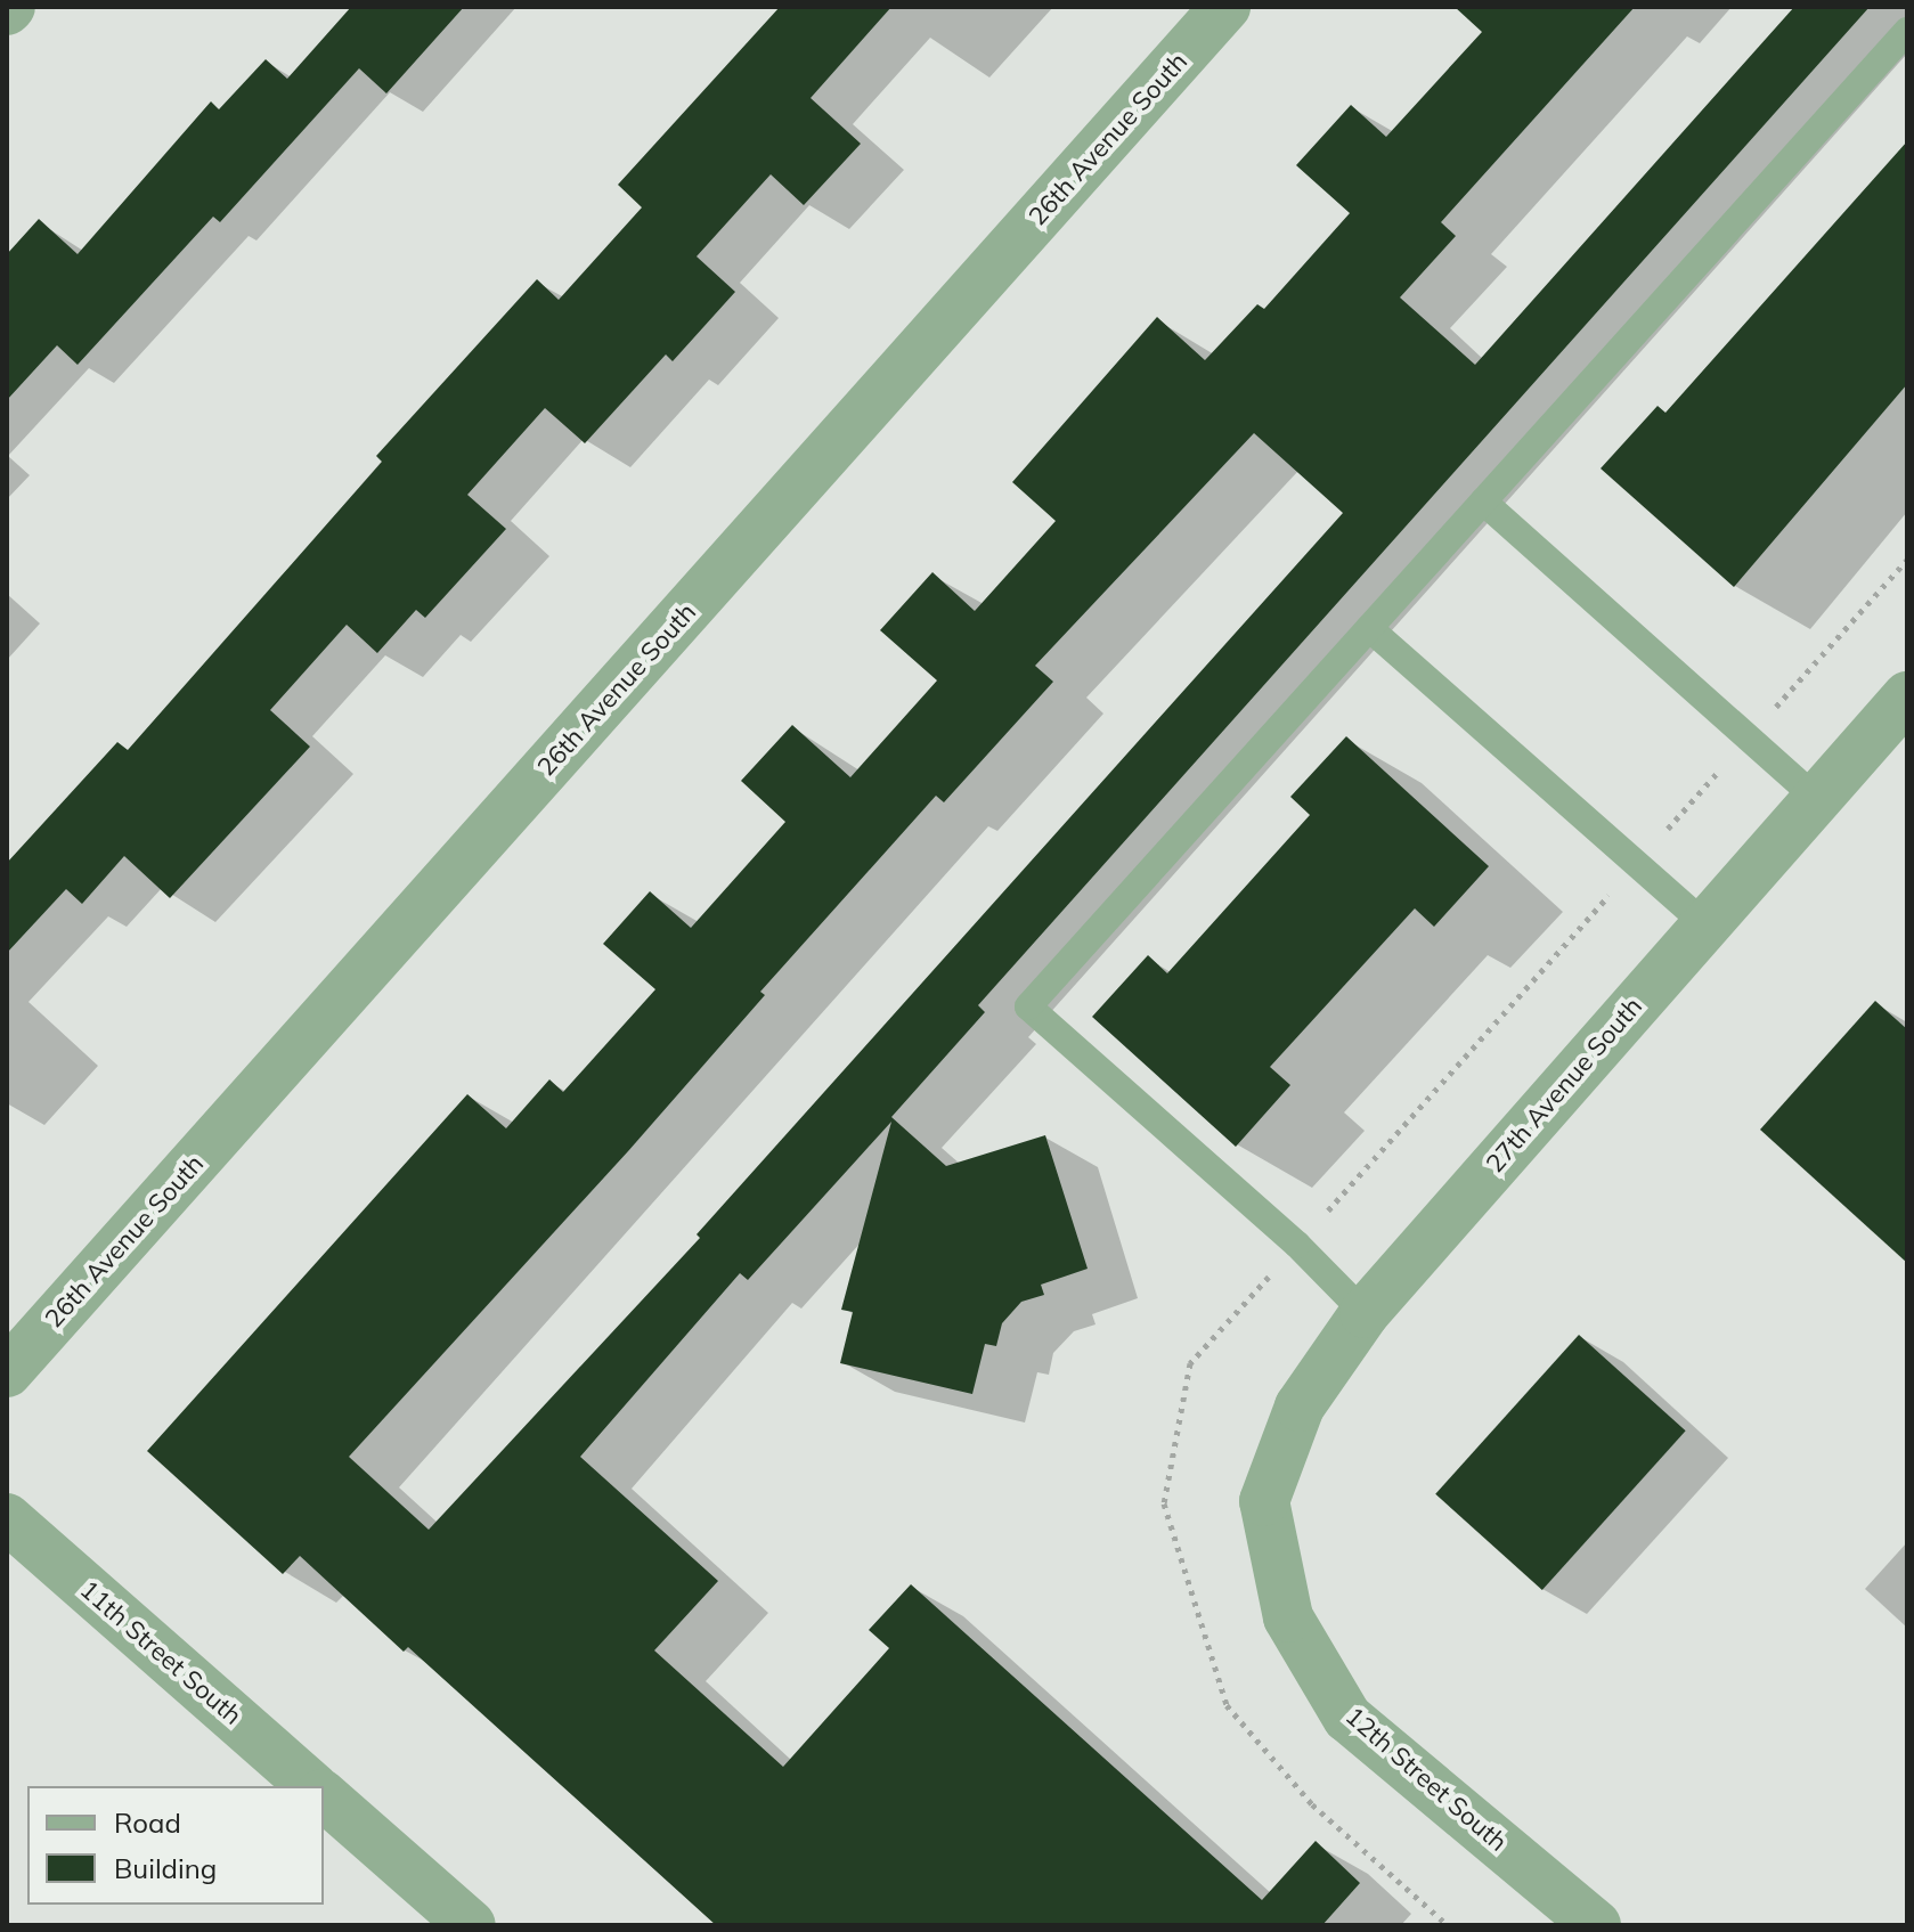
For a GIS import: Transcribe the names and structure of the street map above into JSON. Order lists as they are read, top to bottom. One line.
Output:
{"streets":{"street":["26th Avenue South","27th Avenue South","11th Street South","12th Street South"]},"crossings":[["27th Avenue South","12th Street South"]],"legend":["Road","Building"]}
